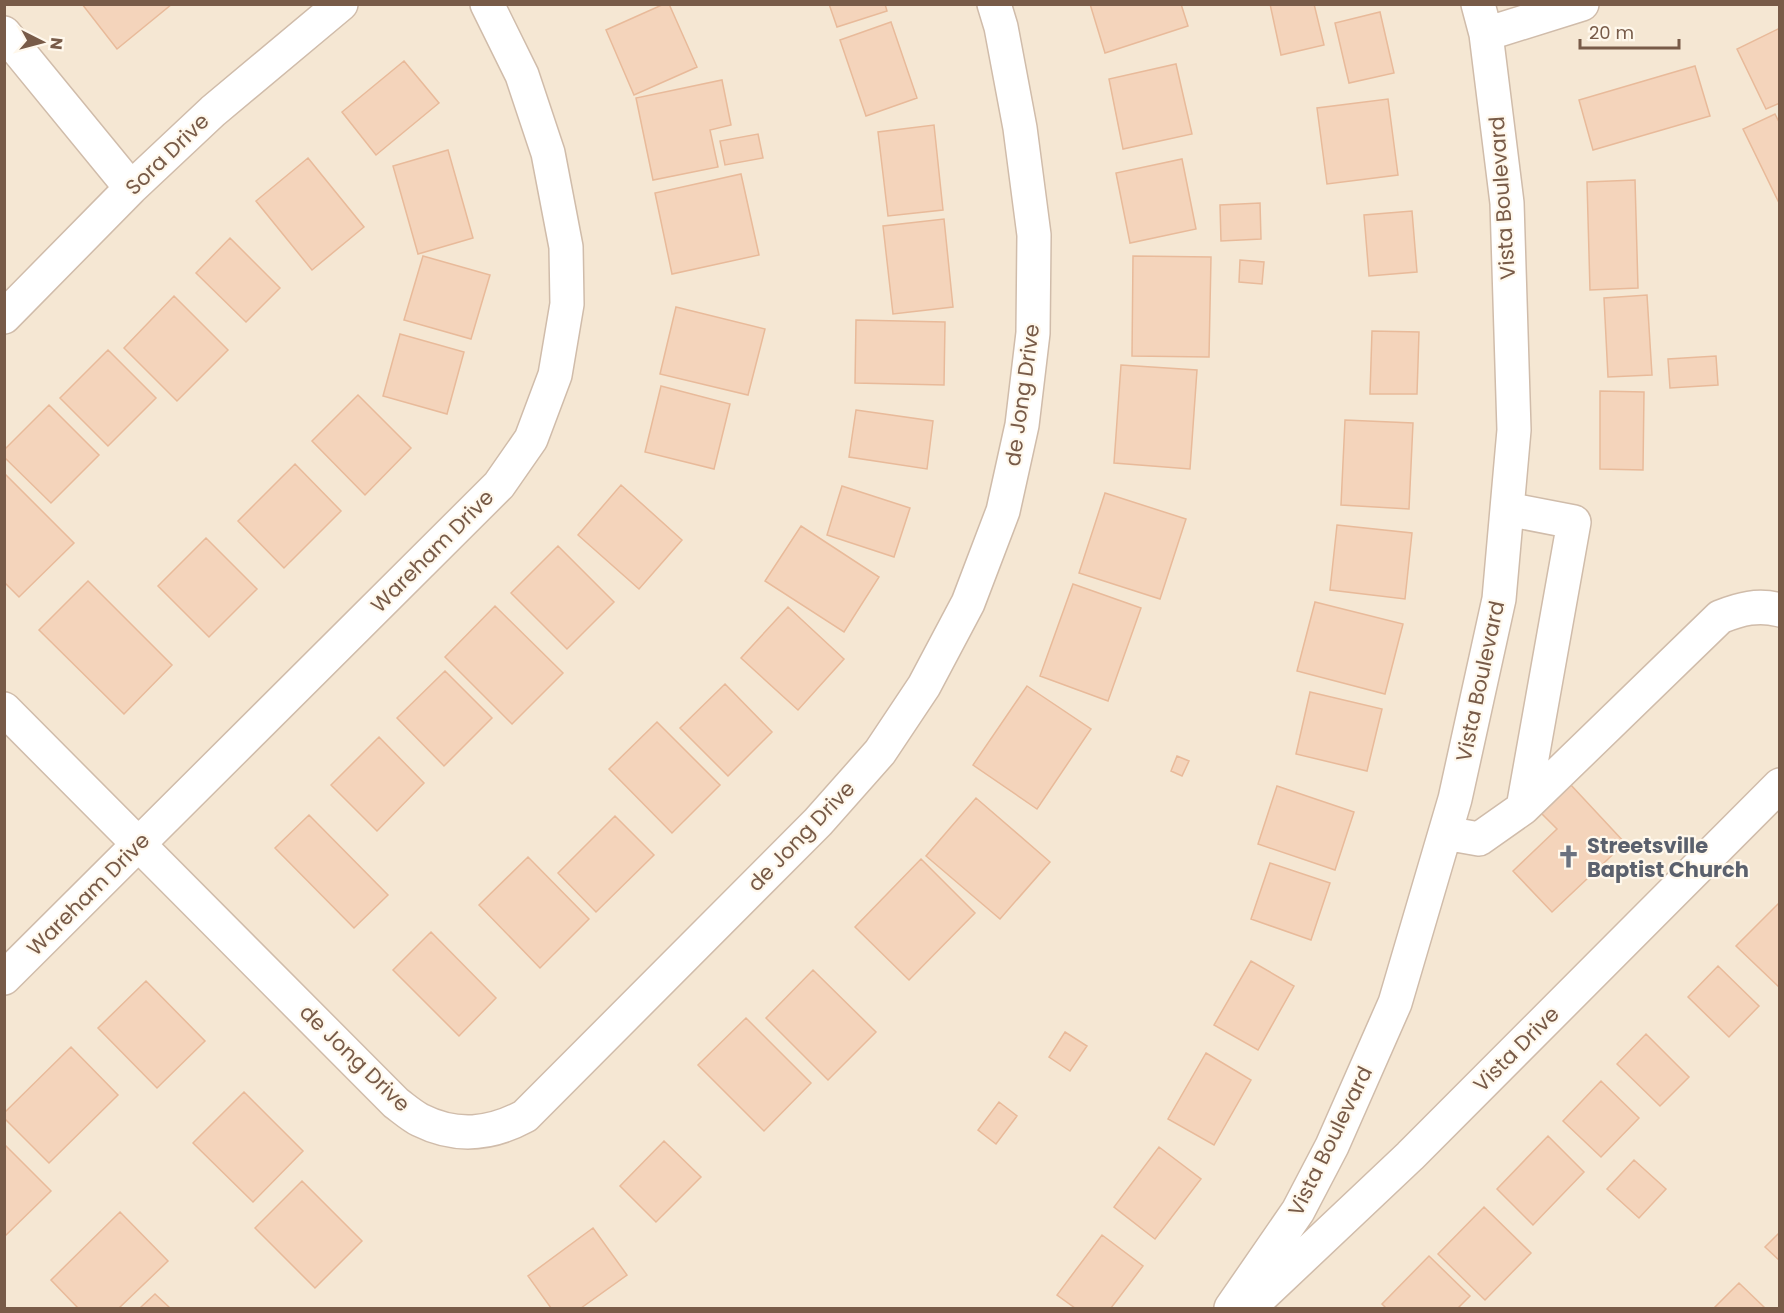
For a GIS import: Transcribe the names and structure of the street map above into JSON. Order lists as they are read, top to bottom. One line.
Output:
{"streets":{"street":["Sora Drive","Vista Boulevard","de Jong Drive","Wareham Drive","Vista Drive"]},"crossings":[["de Jong Drive","Wareham Drive"]],"places":{"church":["Streetsville Baptist Church"]},"scale_bar":"20 m","north":"right"}
